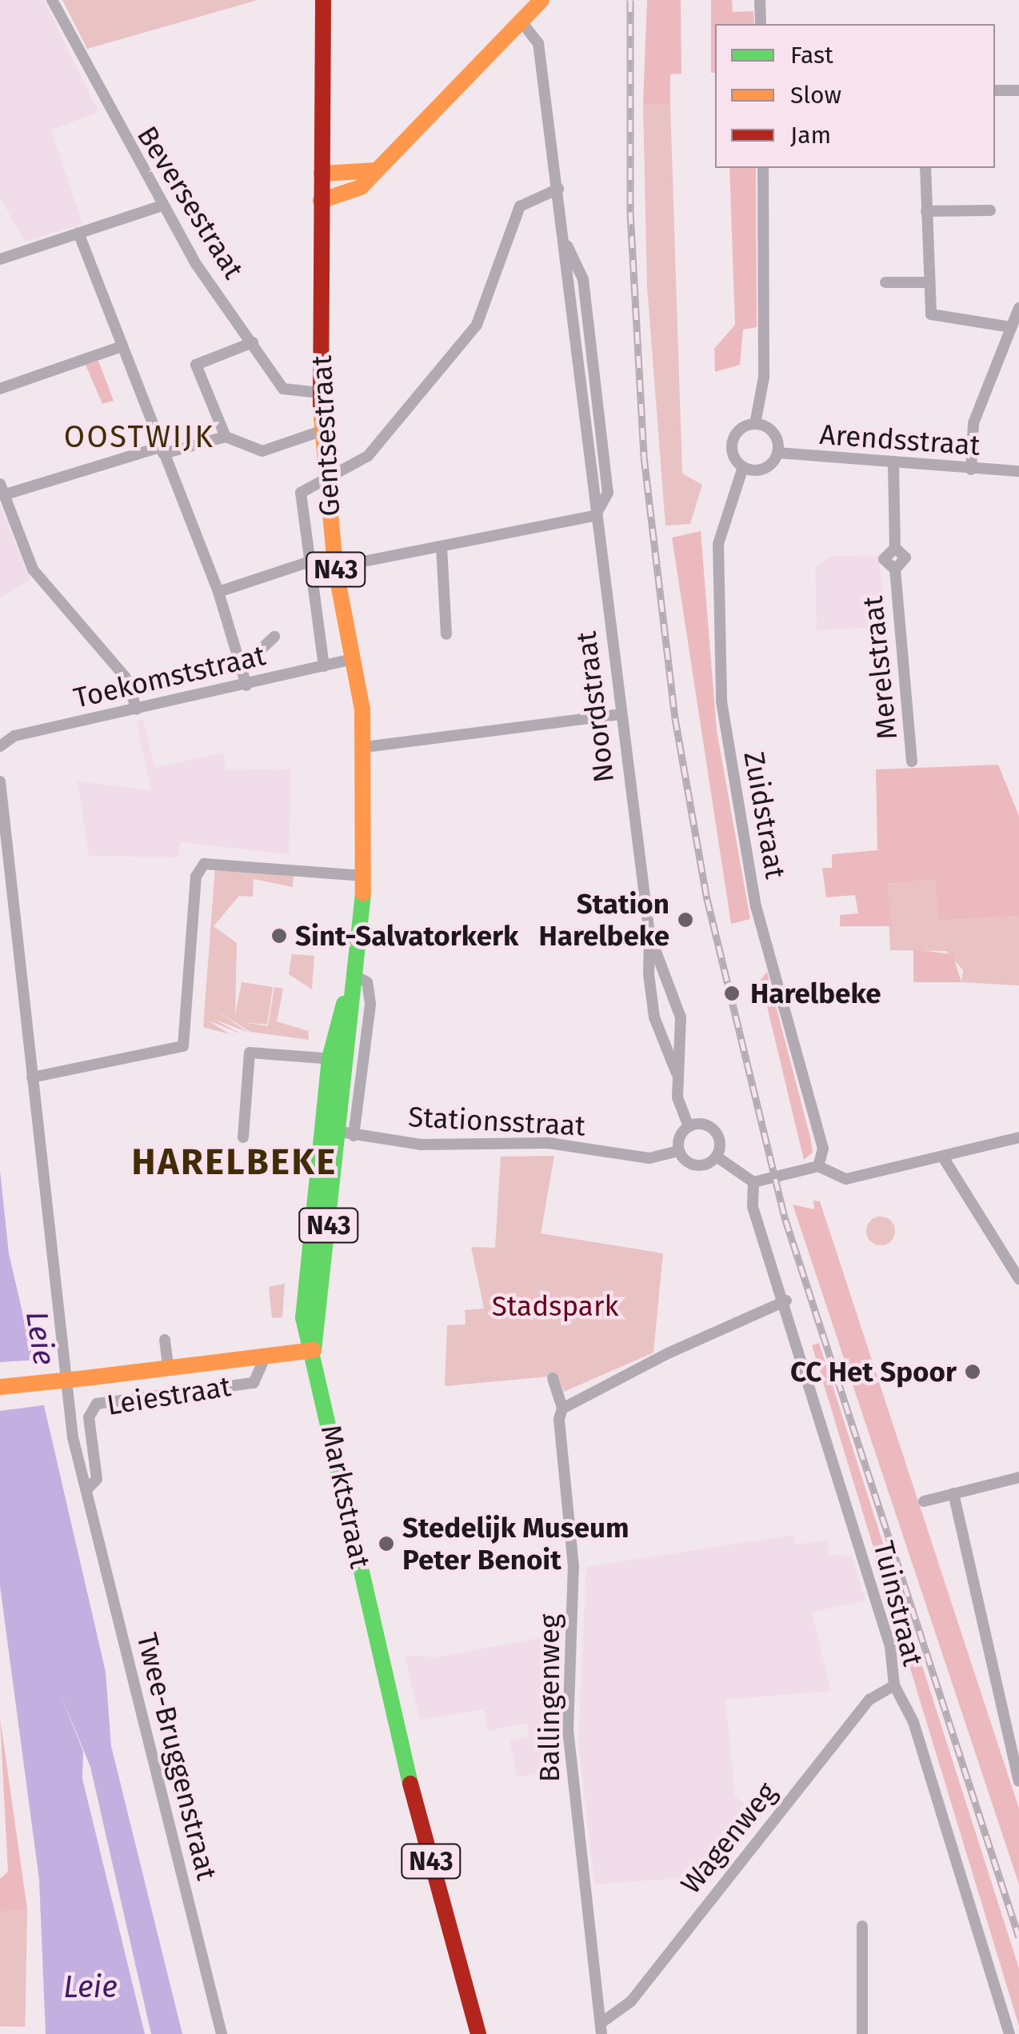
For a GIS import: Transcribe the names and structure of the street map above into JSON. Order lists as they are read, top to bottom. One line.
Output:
{"streets":{"main road":["Gentsestraat","N43","Leiestraat","Marktstraat"],"street":["Beversestraat","Arendsstraat","Merelstraat","Toekomststraat","Noordstraat","Zuidstraat","Stationsstraat","Tuinstraat","Ballingenweg","Twee-Bruggenstraat","Wagenweg"]},"crossings":[["Beversestraat","Gentsestraat"],["Gentsestraat","N43"],["Gentsestraat","Toekomststraat"],["Gentsestraat","Stationsstraat"],["Gentsestraat","Marktstraat"],["Arendsstraat","Merelstraat"],["Arendsstraat","Zuidstraat"],["Stationsstraat","Marktstraat"],["Leiestraat","Marktstraat"],["Leiestraat","Twee-Bruggenstraat"],["Tuinstraat","Wagenweg"],["Ballingenweg","Wagenweg"]],"districts":["OOSTWIJK","HARELBEKE"],"water":["Leie"],"parks":["Stadspark"],"places":["Station Harelbeke","Sint-Salvatorkerk","Harelbeke","CC Het Spoor","Stedelijk Museum Peter Benoit"],"legend":["Fast","Slow","Jam"]}
